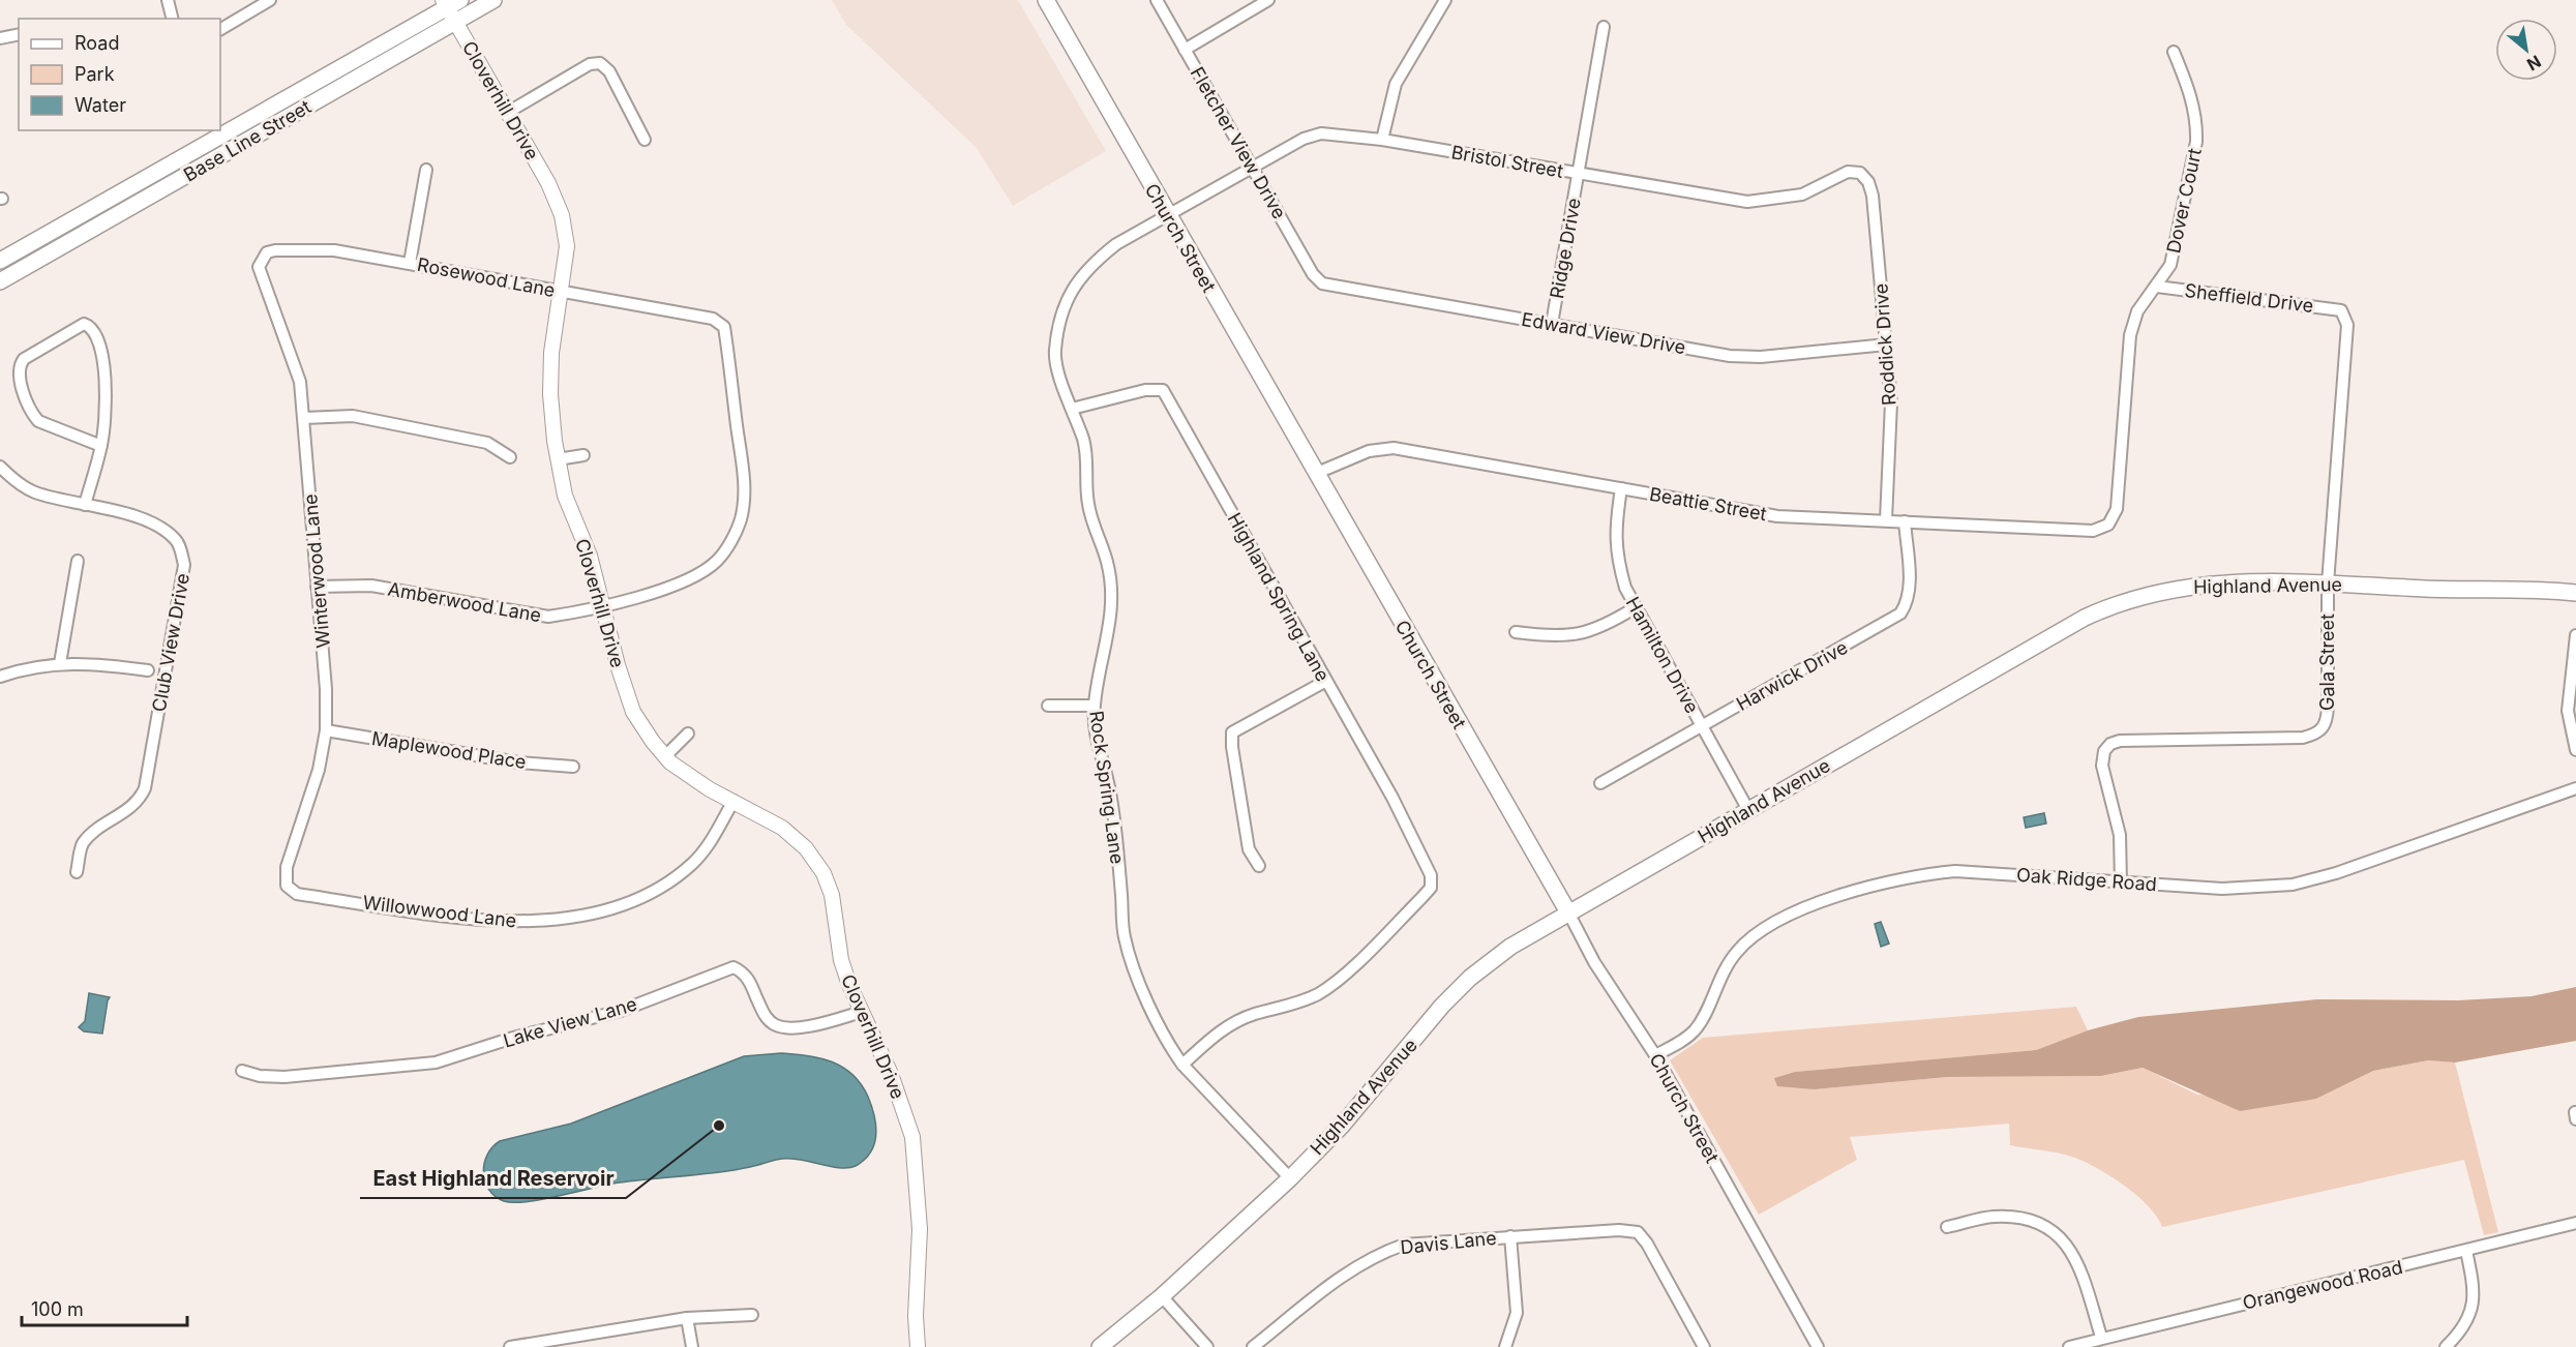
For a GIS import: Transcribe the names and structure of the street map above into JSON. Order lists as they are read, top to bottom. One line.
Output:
{"streets":{"main road":["Base Line Street","Church Street","Highland Avenue"],"street":["Cloverhill Drive","Fletcher View Drive","Bristol Street","Dover Court","Ridge Drive","Rosewood Lane","Sheffield Drive","Edward View Drive","Roddick Drive","Beattie Street","Winterwood Lane","Highland Spring Lane","Amberwood Lane","Club View Drive","Hamilton Drive","Gala Street","Harwick Drive","Maplewood Place","Rock Spring Lane","Oak Ridge Road","Willowwood Lane","Lake View Lane","Davis Lane","Orangewood Road"]},"crossings":[["Cloverhill Drive","Base Line Street"],["Cloverhill Drive","Rosewood Lane"],["Cloverhill Drive","Amberwood Lane"],["Cloverhill Drive","Willowwood Lane"],["Cloverhill Drive","Lake View Lane"],["Fletcher View Drive","Bristol Street"],["Fletcher View Drive","Edward View Drive"],["Bristol Street","Church Street"],["Bristol Street","Ridge Drive"],["Bristol Street","Roddick Drive"],["Bristol Street","Rock Spring Lane"],["Dover Court","Sheffield Drive"],["Dover Court","Beattie Street"],["Church Street","Beattie Street"],["Church Street","Highland Avenue"],["Church Street","Rock Spring Lane"],["Church Street","Oak Ridge Road"],["Ridge Drive","Edward View Drive"],["Rosewood Lane","Winterwood Lane"],["Rosewood Lane","Amberwood Lane"],["Sheffield Drive","Gala Street"],["Edward View Drive","Roddick Drive"],["Roddick Drive","Beattie Street"],["Beattie Street","Hamilton Drive"],["Beattie Street","Harwick Drive"],["Winterwood Lane","Amberwood Lane"],["Winterwood Lane","Maplewood Place"],["Winterwood Lane","Willowwood Lane"],["Highland Avenue","Hamilton Drive"],["Highland Avenue","Gala Street"],["Highland Avenue","Rock Spring Lane"],["Highland Spring Lane","Rock Spring Lane"],["Hamilton Drive","Harwick Drive"],["Gala Street","Oak Ridge Road"]],"places":["East Highland Reservoir"],"legend":["Road","Park","Water"],"scale_bar":"100 m","north":"bottom right"}
